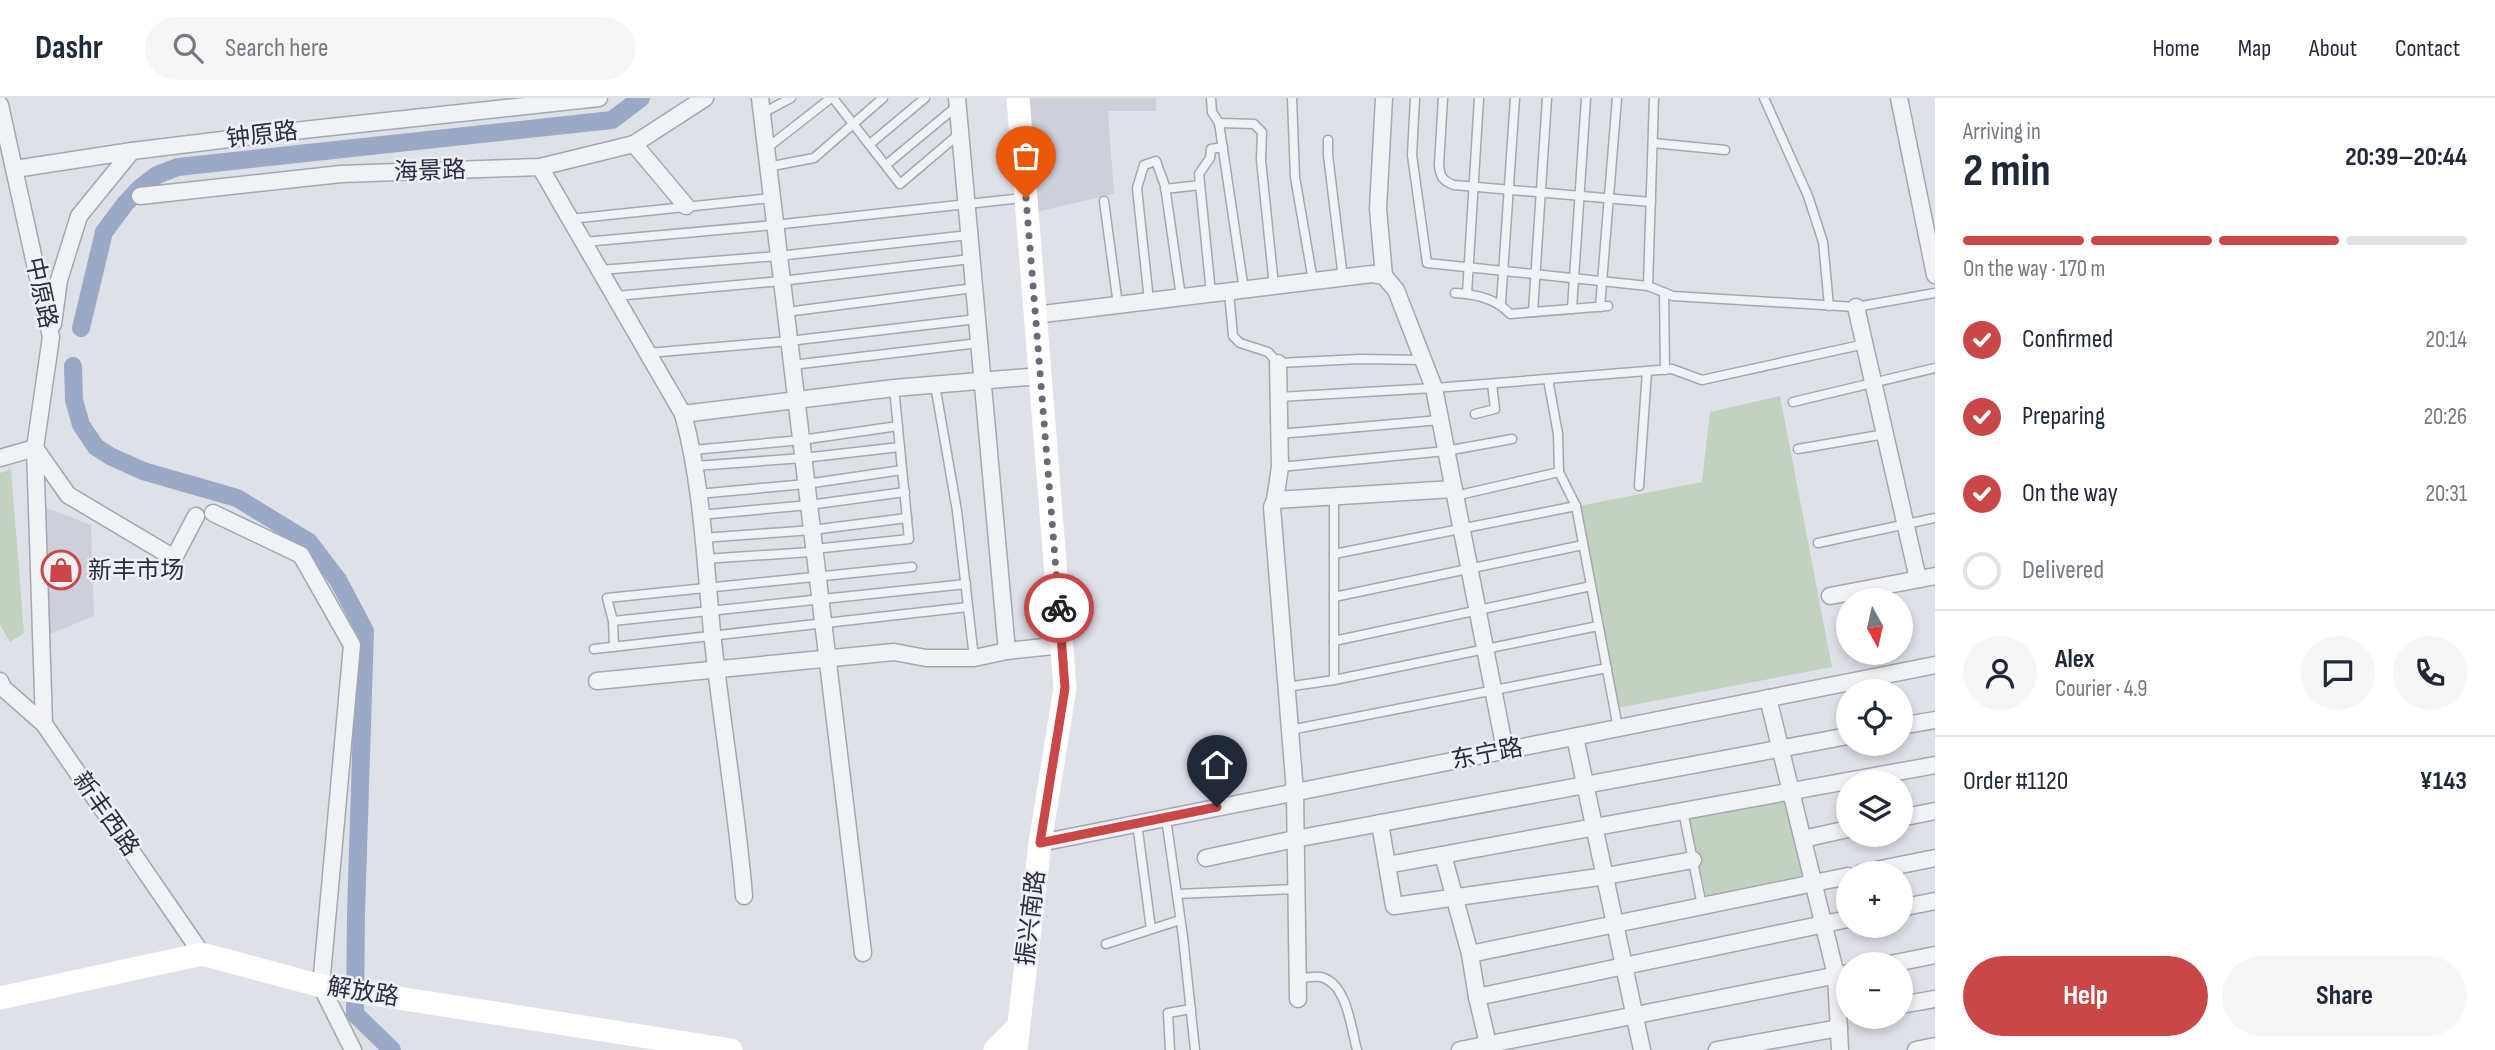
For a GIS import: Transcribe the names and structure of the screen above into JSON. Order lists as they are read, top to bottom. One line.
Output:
{"streets":{"street":["钟原路","海景路","中原路","东宁路","新丰西路","振兴南路","解放路"]},"crossings":[["钟原路","中原路"],["中原路","新丰西路"],["东宁路","振兴南路"],["新丰西路","解放路"]],"places":{"shop":["新丰市场"]},"north":"bottom","page":{"header":"Dashr","search":"Search here","nav":["Home","Map","About","Contact"],"heading":["2 min","Arriving in","20:39–20:44"],"panel":["Alex","Courier · 4.9","Order #1120","¥143"],"bar":"On the way · 170 m","list":[["Confirmed","20:14"],["Preparing","20:26"],["On the way","20:31"],"Delivered"],"map_buttons":["+","−"],"buttons":["Help","Share"]}}
